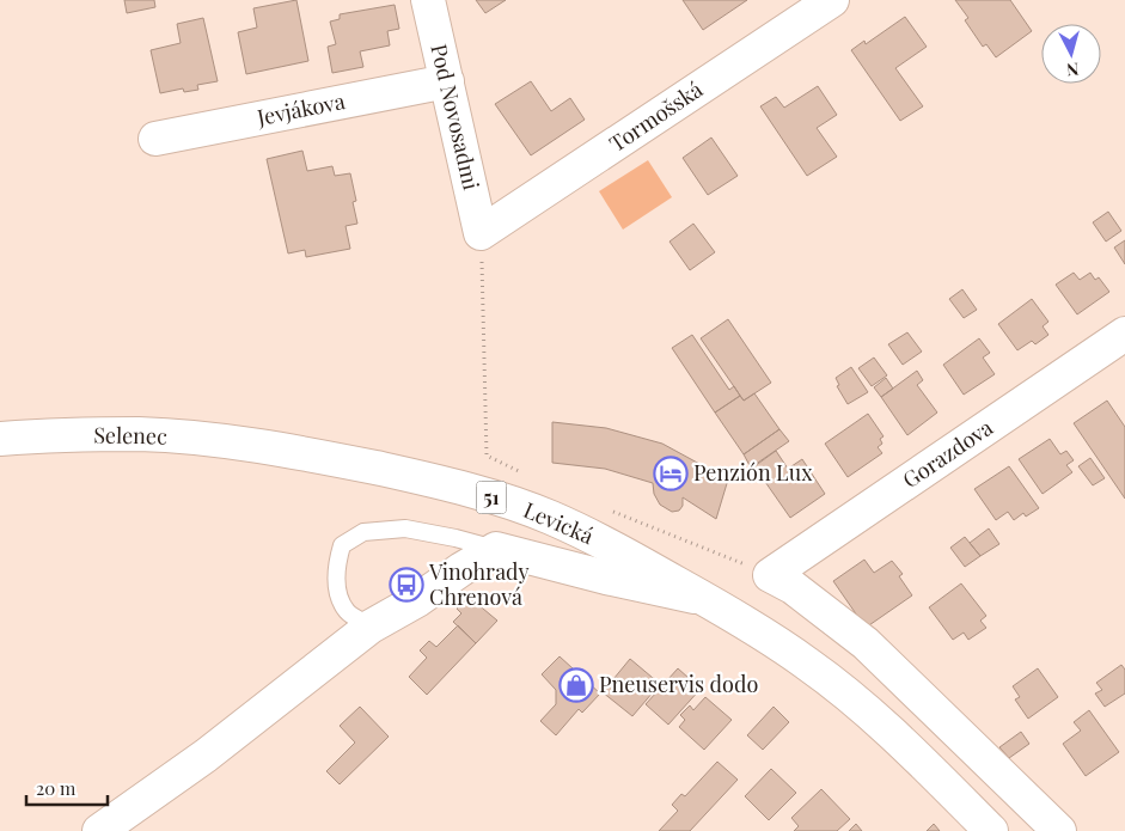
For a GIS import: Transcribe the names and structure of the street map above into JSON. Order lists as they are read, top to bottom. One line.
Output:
{"streets":{"street":["Jevjákova","Pod Novosadmi","Tormošská","Selenec","Gorazdova","51","Levická"]},"crossings":[["Jevjákova","Pod Novosadmi"],["Pod Novosadmi","Tormošská"],["Selenec","Levická"]],"places":{"hotel":["Penzión Lux"],"bus stop":["Vinohrady Chrenová"],"shop":["Pneuservis dodo"]},"scale_bar":"20 m","north":"bottom"}
